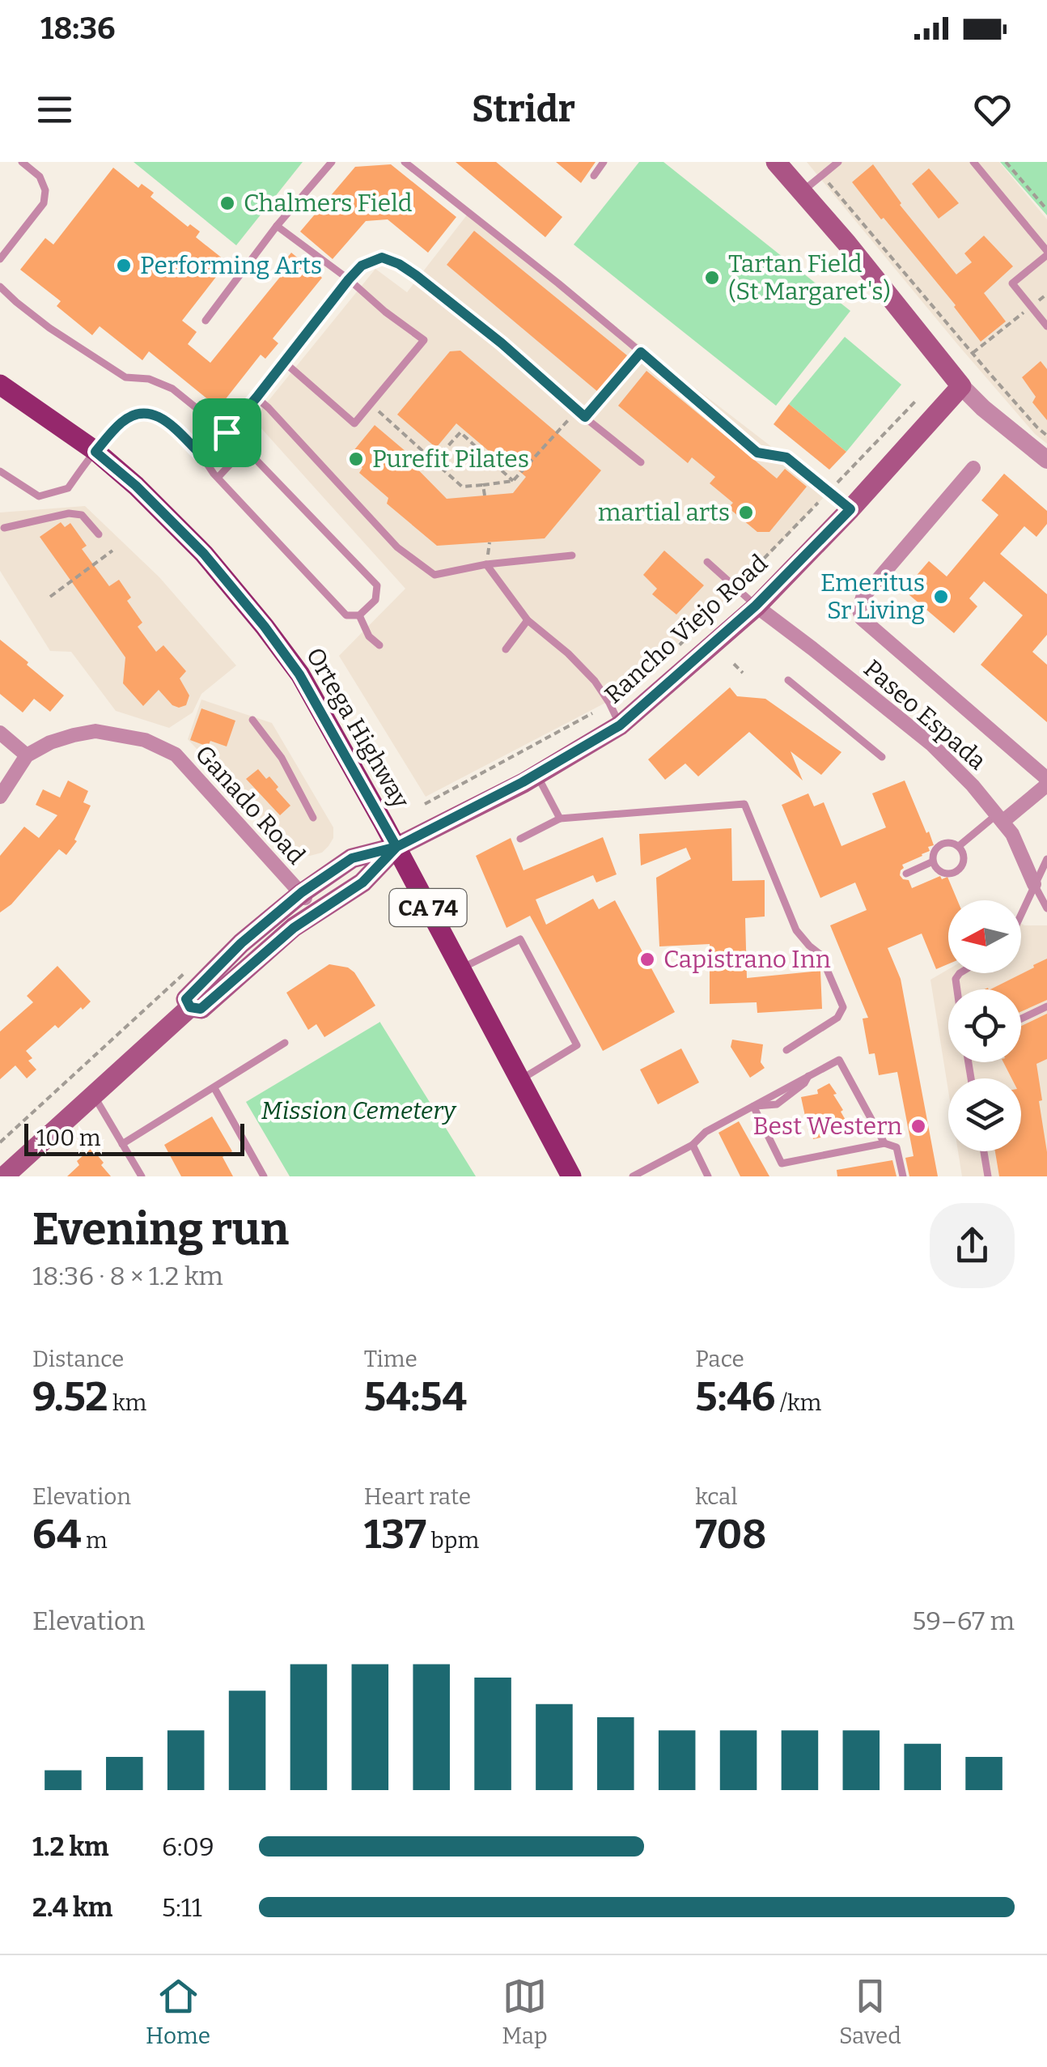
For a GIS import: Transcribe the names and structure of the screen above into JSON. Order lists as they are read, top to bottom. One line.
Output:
{"streets":{"main road":["Rancho Viejo Road","Ortega Highway","CA 74"],"street":["Paseo Espada","Ganado Road"]},"crossings":[["Rancho Viejo Road","Paseo Espada"],["Rancho Viejo Road","Ortega Highway"],["Rancho Viejo Road","Ganado Road"]],"parks":["Mission Cemetery"],"places":["Chalmers Field","Performing Arts","Tartan Field (St Margaret's)","Purefit Pilates","martial arts","Emeritus Sr Living","Capistrano Inn","Best Western"],"scale_bar":"100 m","north":"left","page":{"status":"18:36","header":"Stridr","scale":"100 m","heading":["Evening run","18:36 · 8 × 1.2 km"],"stats":[["Distance","9.52 km"],["Time","54:54"],["Pace","5:46 /km"],["Elevation","64 m"],["Heart rate","137 bpm"],["kcal","708"]],"chart":["Elevation","59–67 m"],"list":[{"name":"1.2 km","note":"6:09"},{"name":"2.4 km","note":"5:11"}],"tabs":["Home","Map","Saved"]}}
